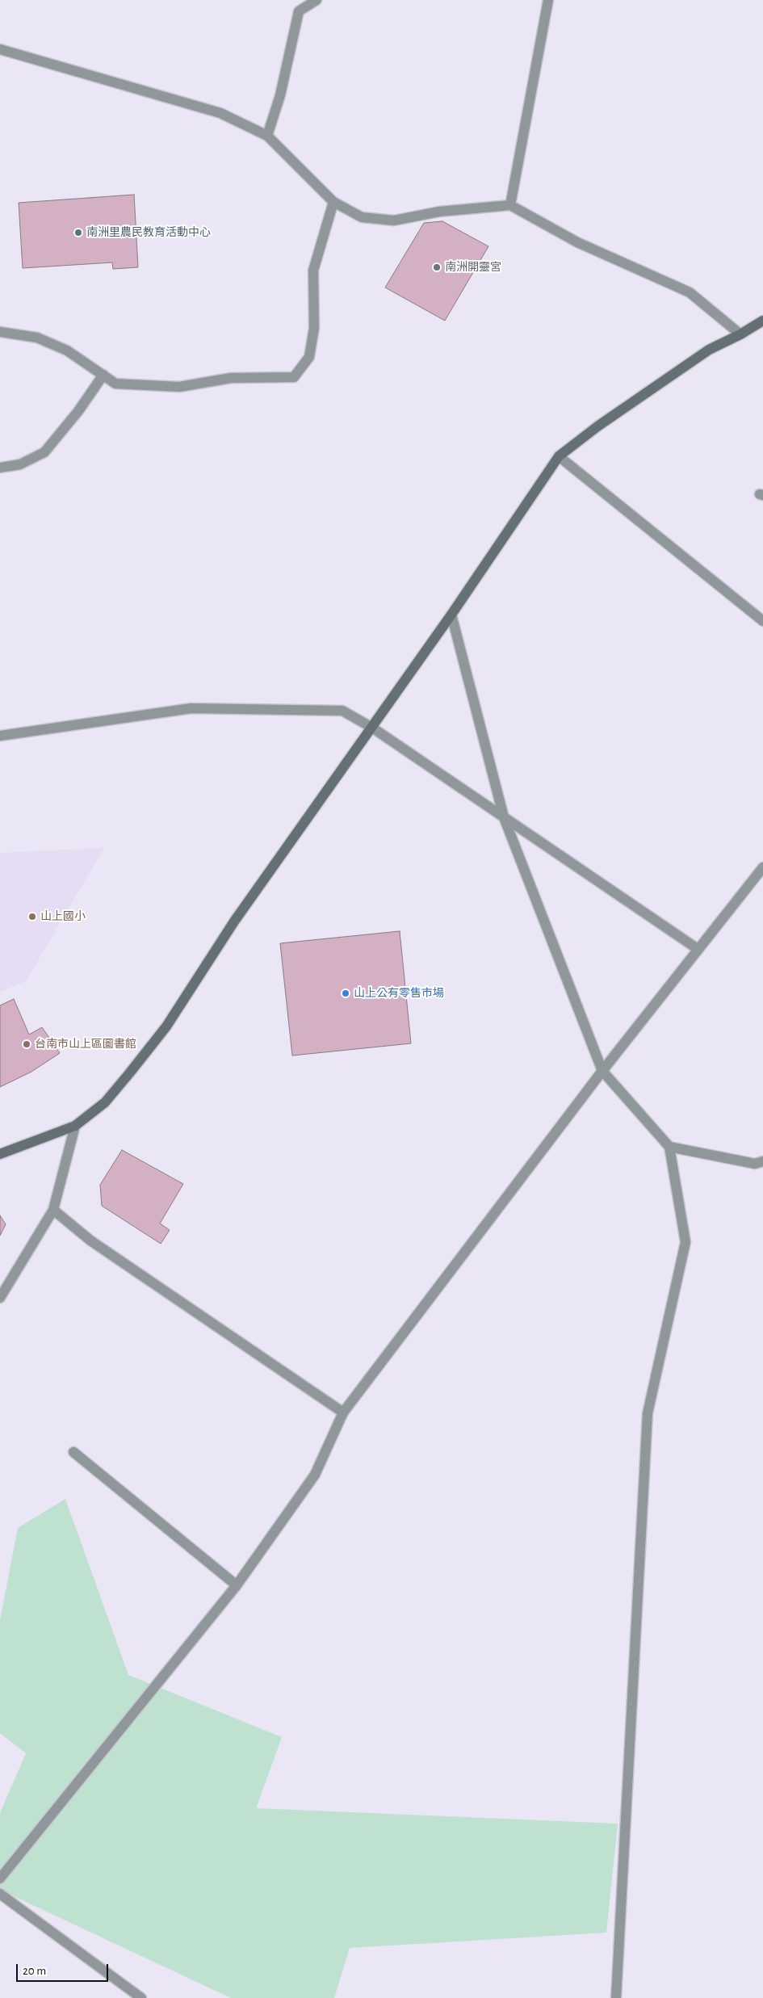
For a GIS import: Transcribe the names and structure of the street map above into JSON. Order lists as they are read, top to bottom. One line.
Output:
{"places":["南洲里農民教育活動中心","南洲開靈宮","山上國小","山上公有零售市場","台南市山上區圖書館"],"scale_bar":"20 m"}
